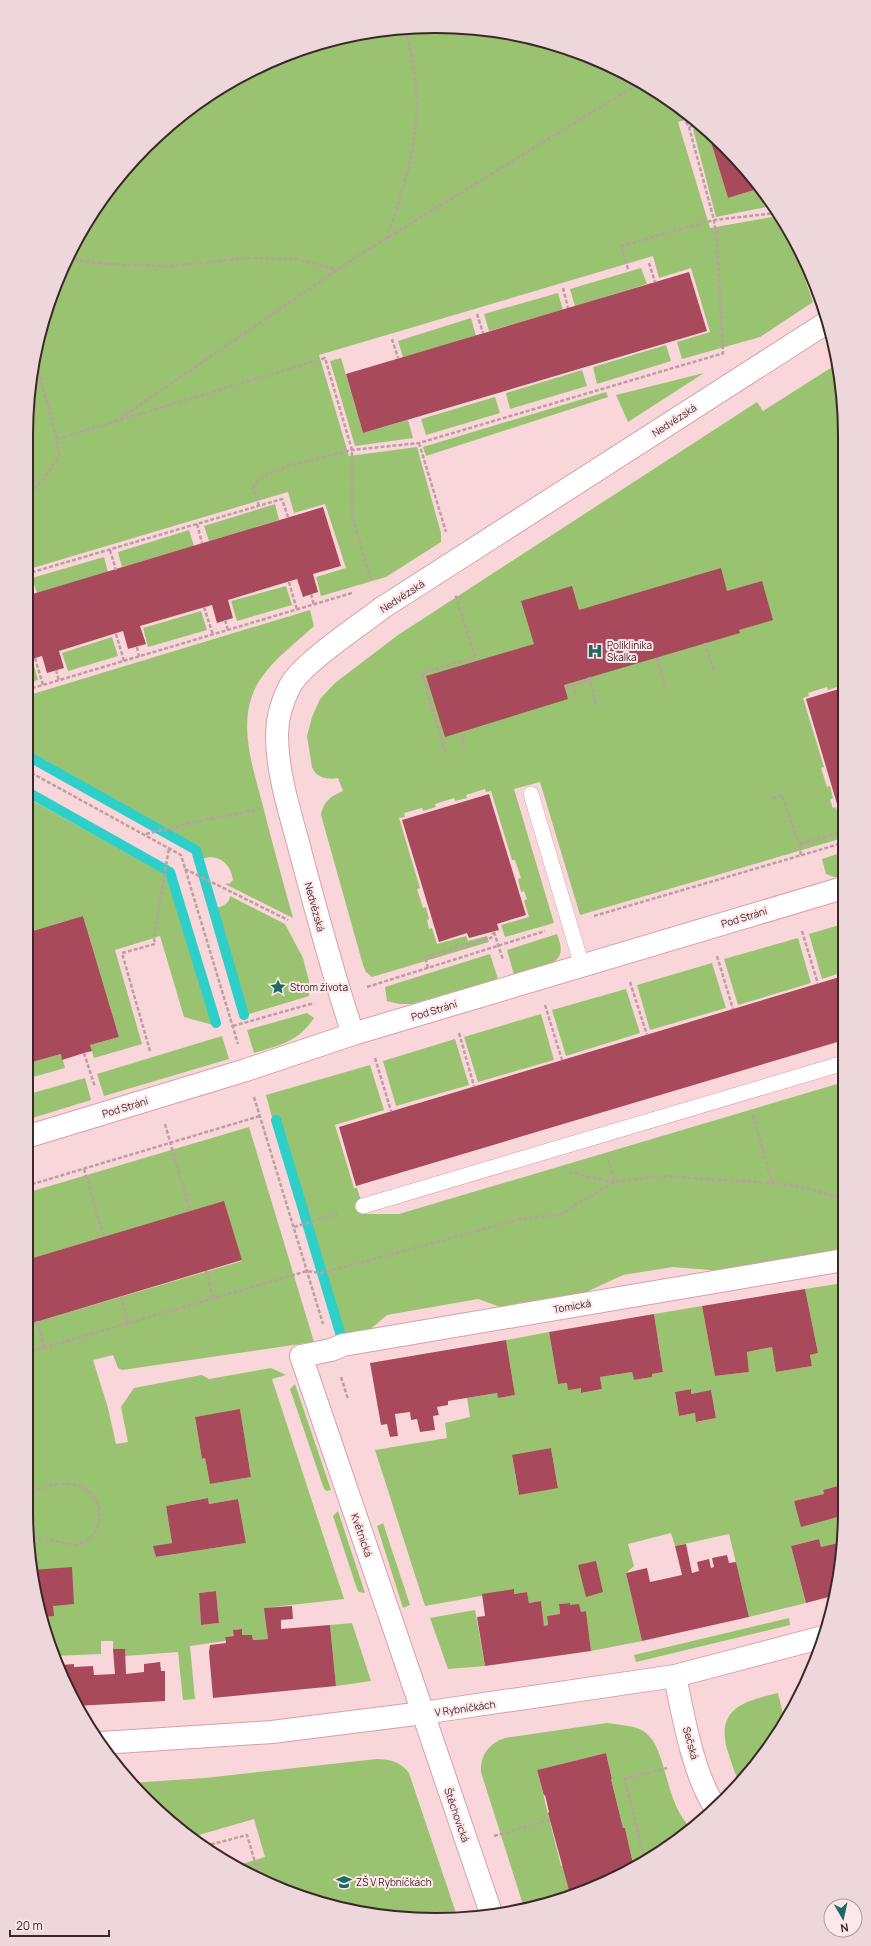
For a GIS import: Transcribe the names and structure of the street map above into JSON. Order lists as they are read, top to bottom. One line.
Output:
{"streets":{"street":["Nedvězská","Pod Strání","Tomická","Květnická","V Rybníčkách","Sečská","Štěchovická"]},"crossings":[["Nedvězská","Pod Strání"],["Tomická","Květnická"],["Květnická","V Rybníčkách"],["Květnická","Štěchovická"],["V Rybníčkách","Sečská"],["V Rybníčkách","Štěchovická"]],"places":{"hospital":["Poliklinika Skalka"],"place":["Strom života"],"school or university":["ZŠ V Rybníčkách"]},"scale_bar":"20 m","north":"bottom"}
